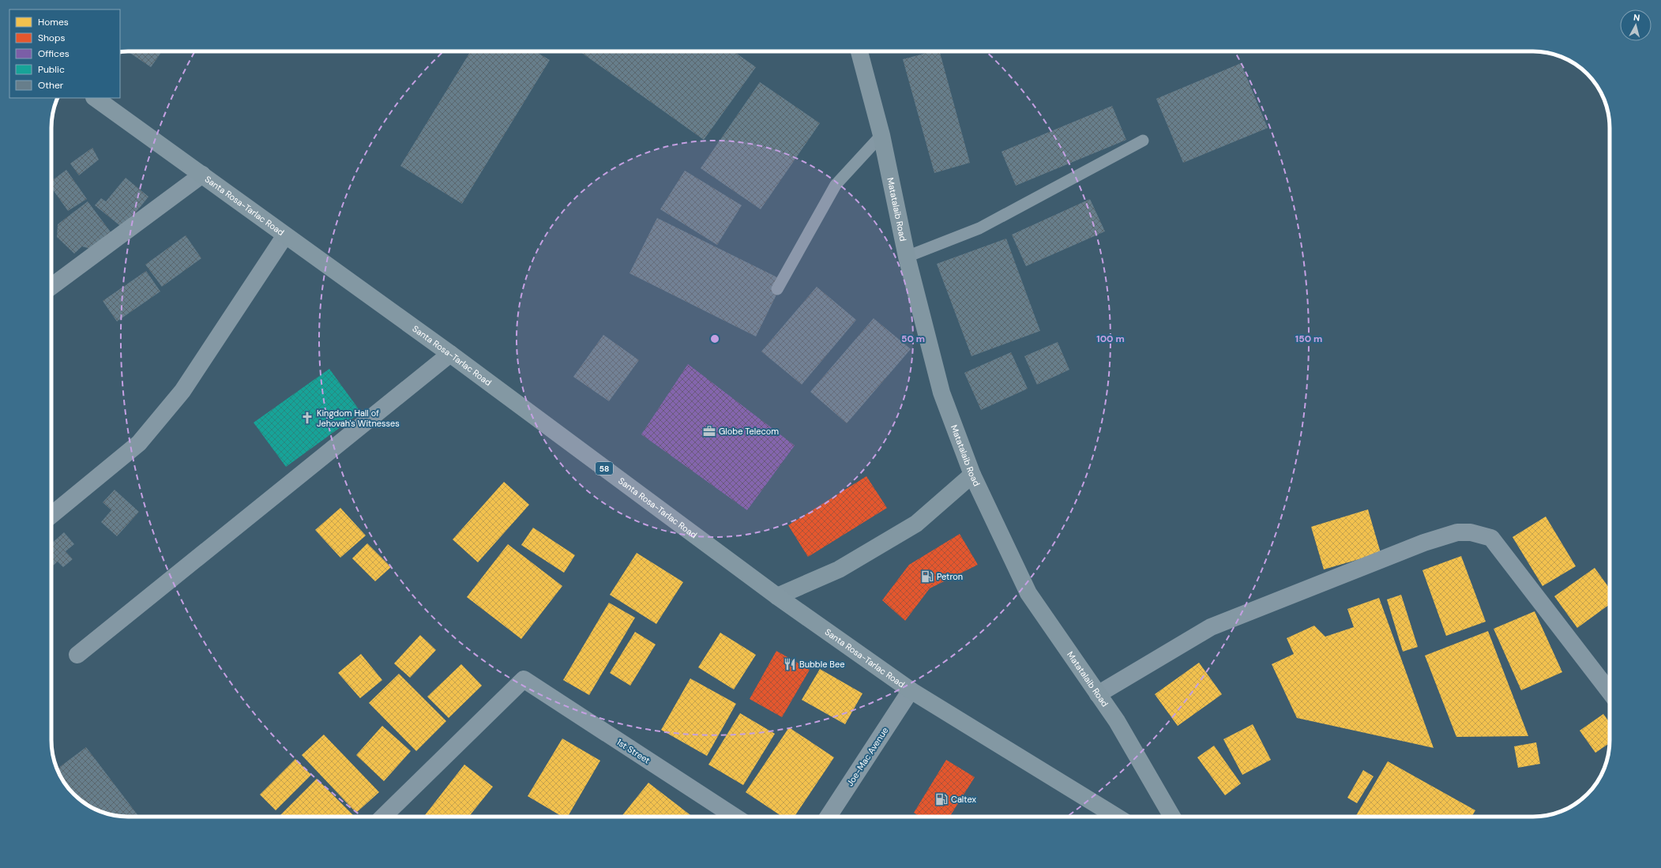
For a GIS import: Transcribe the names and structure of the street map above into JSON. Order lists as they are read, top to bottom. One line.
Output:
{"streets":{"highway":["Santa Rosa-Tarlac Road","58"],"main road":["Matatalaib Road"],"street":["1st Street","Joe-Mac Avenue"]},"crossings":[["Santa Rosa-Tarlac Road","Joe-Mac Avenue"]],"places":{"church":["Kingdom Hall of Jehovah's Witnesses"],"office":["Globe Telecom"],"fuel station":["Petron","Caltex"],"restaurant":["Bubble Bee"]},"legend":["Homes","Shops","Offices","Public","Other"],"north":"top","rings":["50 m","100 m","150 m"]}
